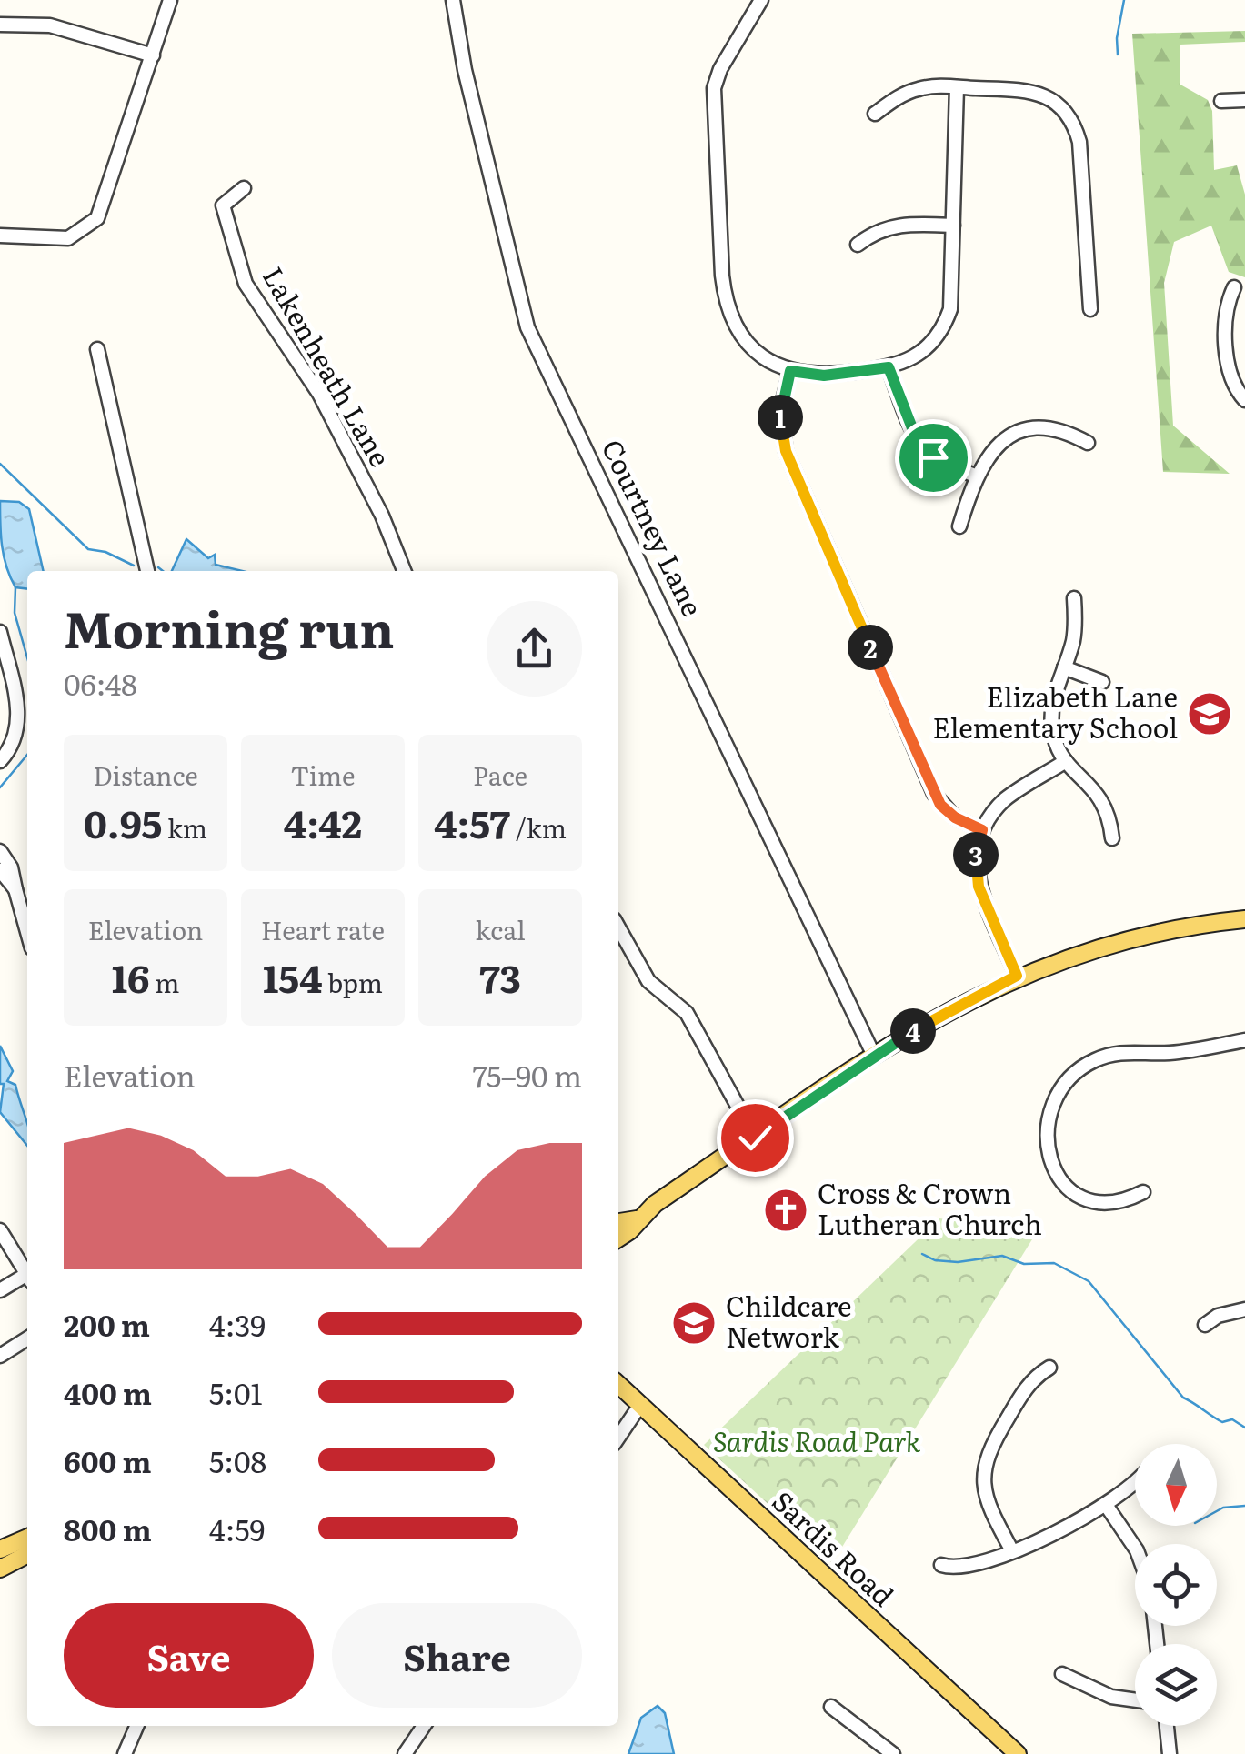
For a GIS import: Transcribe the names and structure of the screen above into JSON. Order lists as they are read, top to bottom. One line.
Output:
{"streets":{"main road":["Sardis Road"],"street":["Lakenheath Lane","Courtney Lane"]},"parks":["Sardis Road Park"],"places":{"school or university":["Elizabeth Lane Elementary School","Childcare Network"],"church":["Cross & Crown Lutheran Church"]},"north":"bottom","page":{"pins":["1","2","3","4"],"heading":["Morning run","06:48"],"stats":[["Distance","0.95 km"],["Time","4:42"],["Pace","4:57 /km"],["Elevation","16 m"],["Heart rate","154 bpm"],["kcal","73"]],"chart":["Elevation","75–90 m"],"list":[{"name":"200 m","note":"4:39"},{"name":"400 m","note":"5:01"},{"name":"600 m","note":"5:08"},{"name":"800 m","note":"4:59"}],"buttons":["Save","Share"]}}
